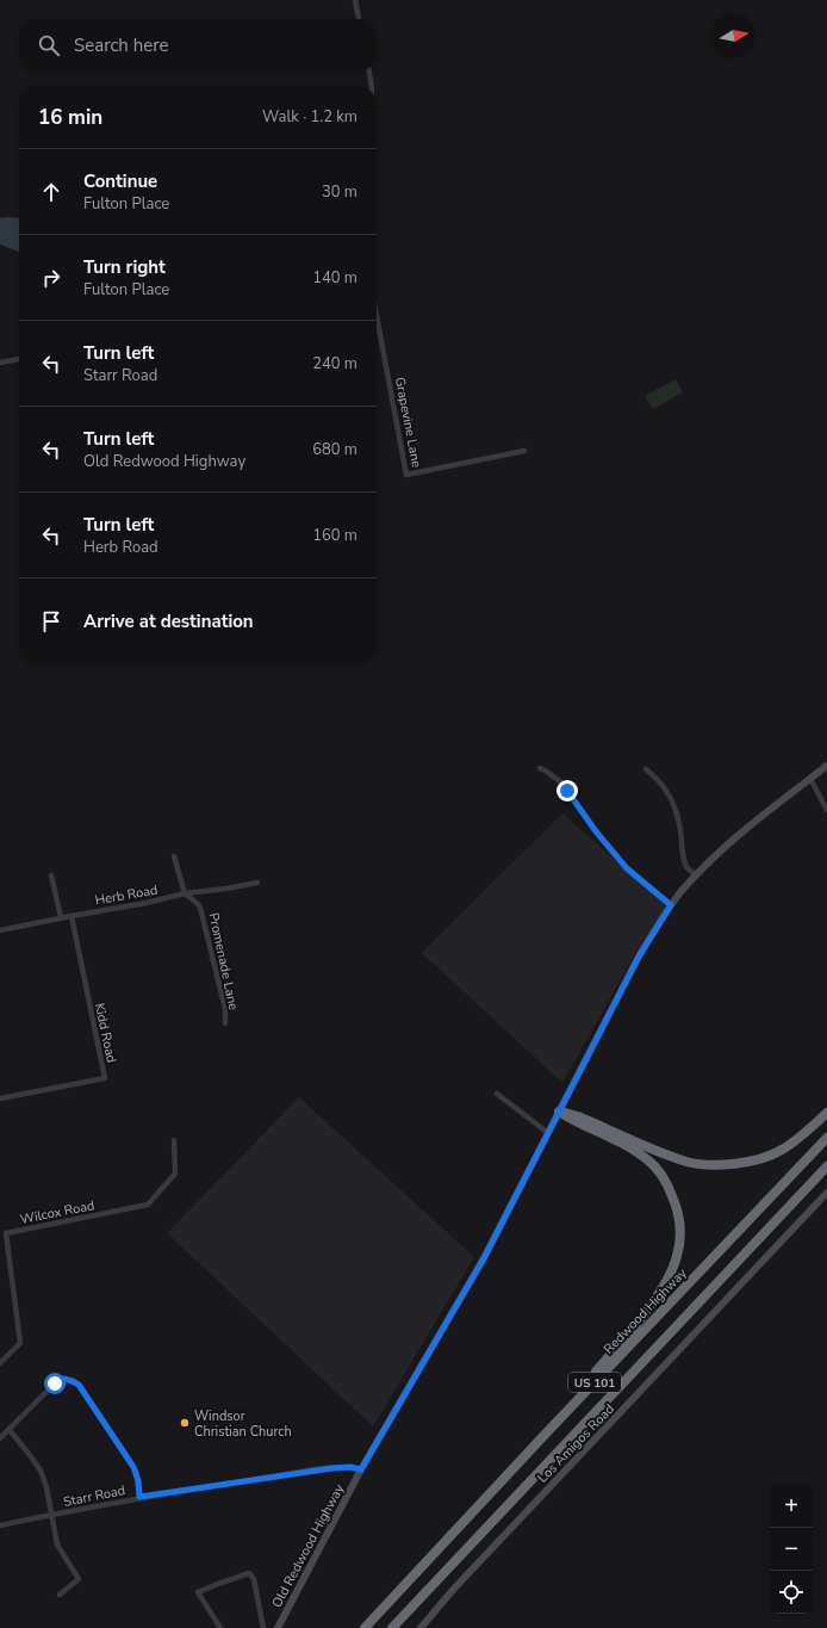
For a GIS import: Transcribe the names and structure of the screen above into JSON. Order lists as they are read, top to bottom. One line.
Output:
{"streets":{"highway":["Redwood Highway","US 101"],"main road":["Los Amigos Road","Old Redwood Highway"],"street":["Grapevine Lane","Herb Road","Promenade Lane","Kidd Road","Wilcox Road","Starr Road"]},"crossings":[["Herb Road","Promenade Lane"],["Herb Road","Kidd Road"],["Starr Road","Old Redwood Highway"]],"places":["Windsor Christian Church"],"north":"right","page":{"search":"Search here","heading":["16 min","Walk · 1.2 km"],"list":[["Continue","Fulton Place","30 m"],["Turn right","Fulton Place","140 m"],["Turn left","Starr Road","240 m"],["Turn left","Old Redwood Highway","680 m"],["Turn left","Herb Road","160 m"],"Arrive at destination"],"map_buttons":["+","−"]}}
